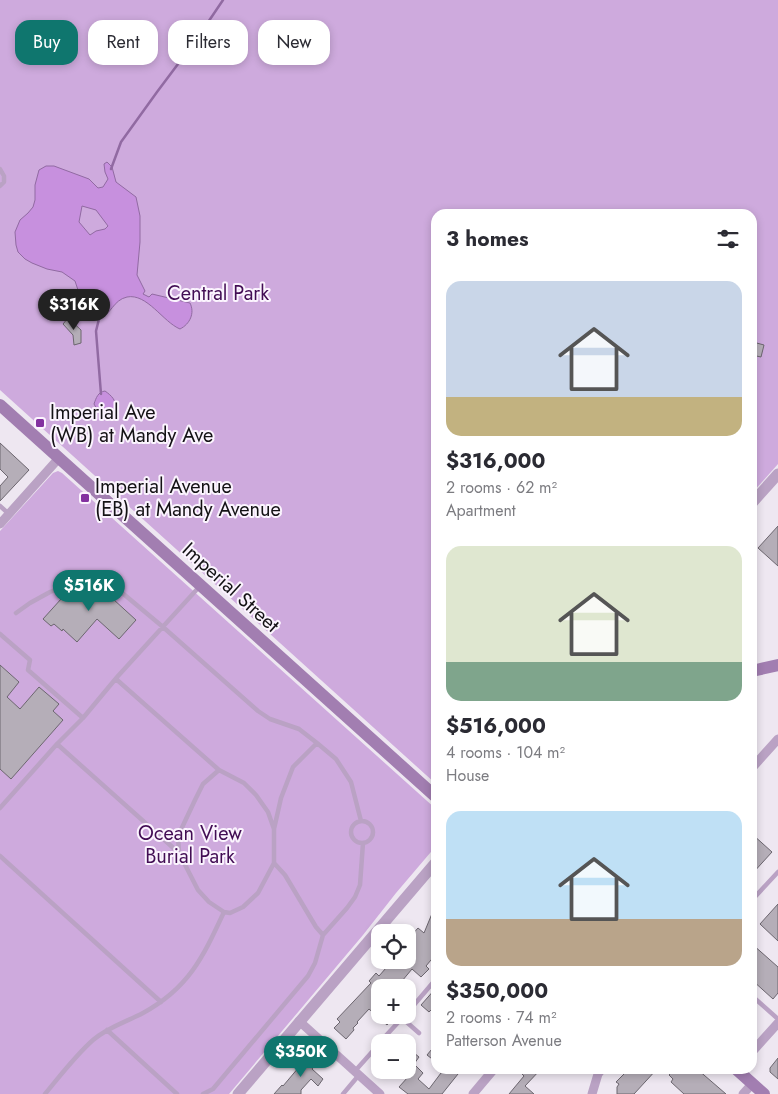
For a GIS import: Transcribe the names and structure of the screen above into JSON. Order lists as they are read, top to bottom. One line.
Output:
{"streets":{"main road":["Imperial Street"]},"parks":["Central Park","Ocean View Burial Park"],"places":{"transit":["Imperial Ave (WB) at Mandy Ave","Imperial Avenue (EB) at Mandy Avenue"]},"page":{"chip":["Buy","Rent","Filters","New"],"heading":"3 homes","list":[{"name":"$316,000","note":"2 rooms · 62 m² · Apartment"},{"name":"$516,000","note":"4 rooms · 104 m² · House"},{"name":"$350,000","note":"2 rooms · 74 m² · Patterson Avenue"}],"price":["$316K","$516K","$350K"],"map_buttons":["+","−"]}}
